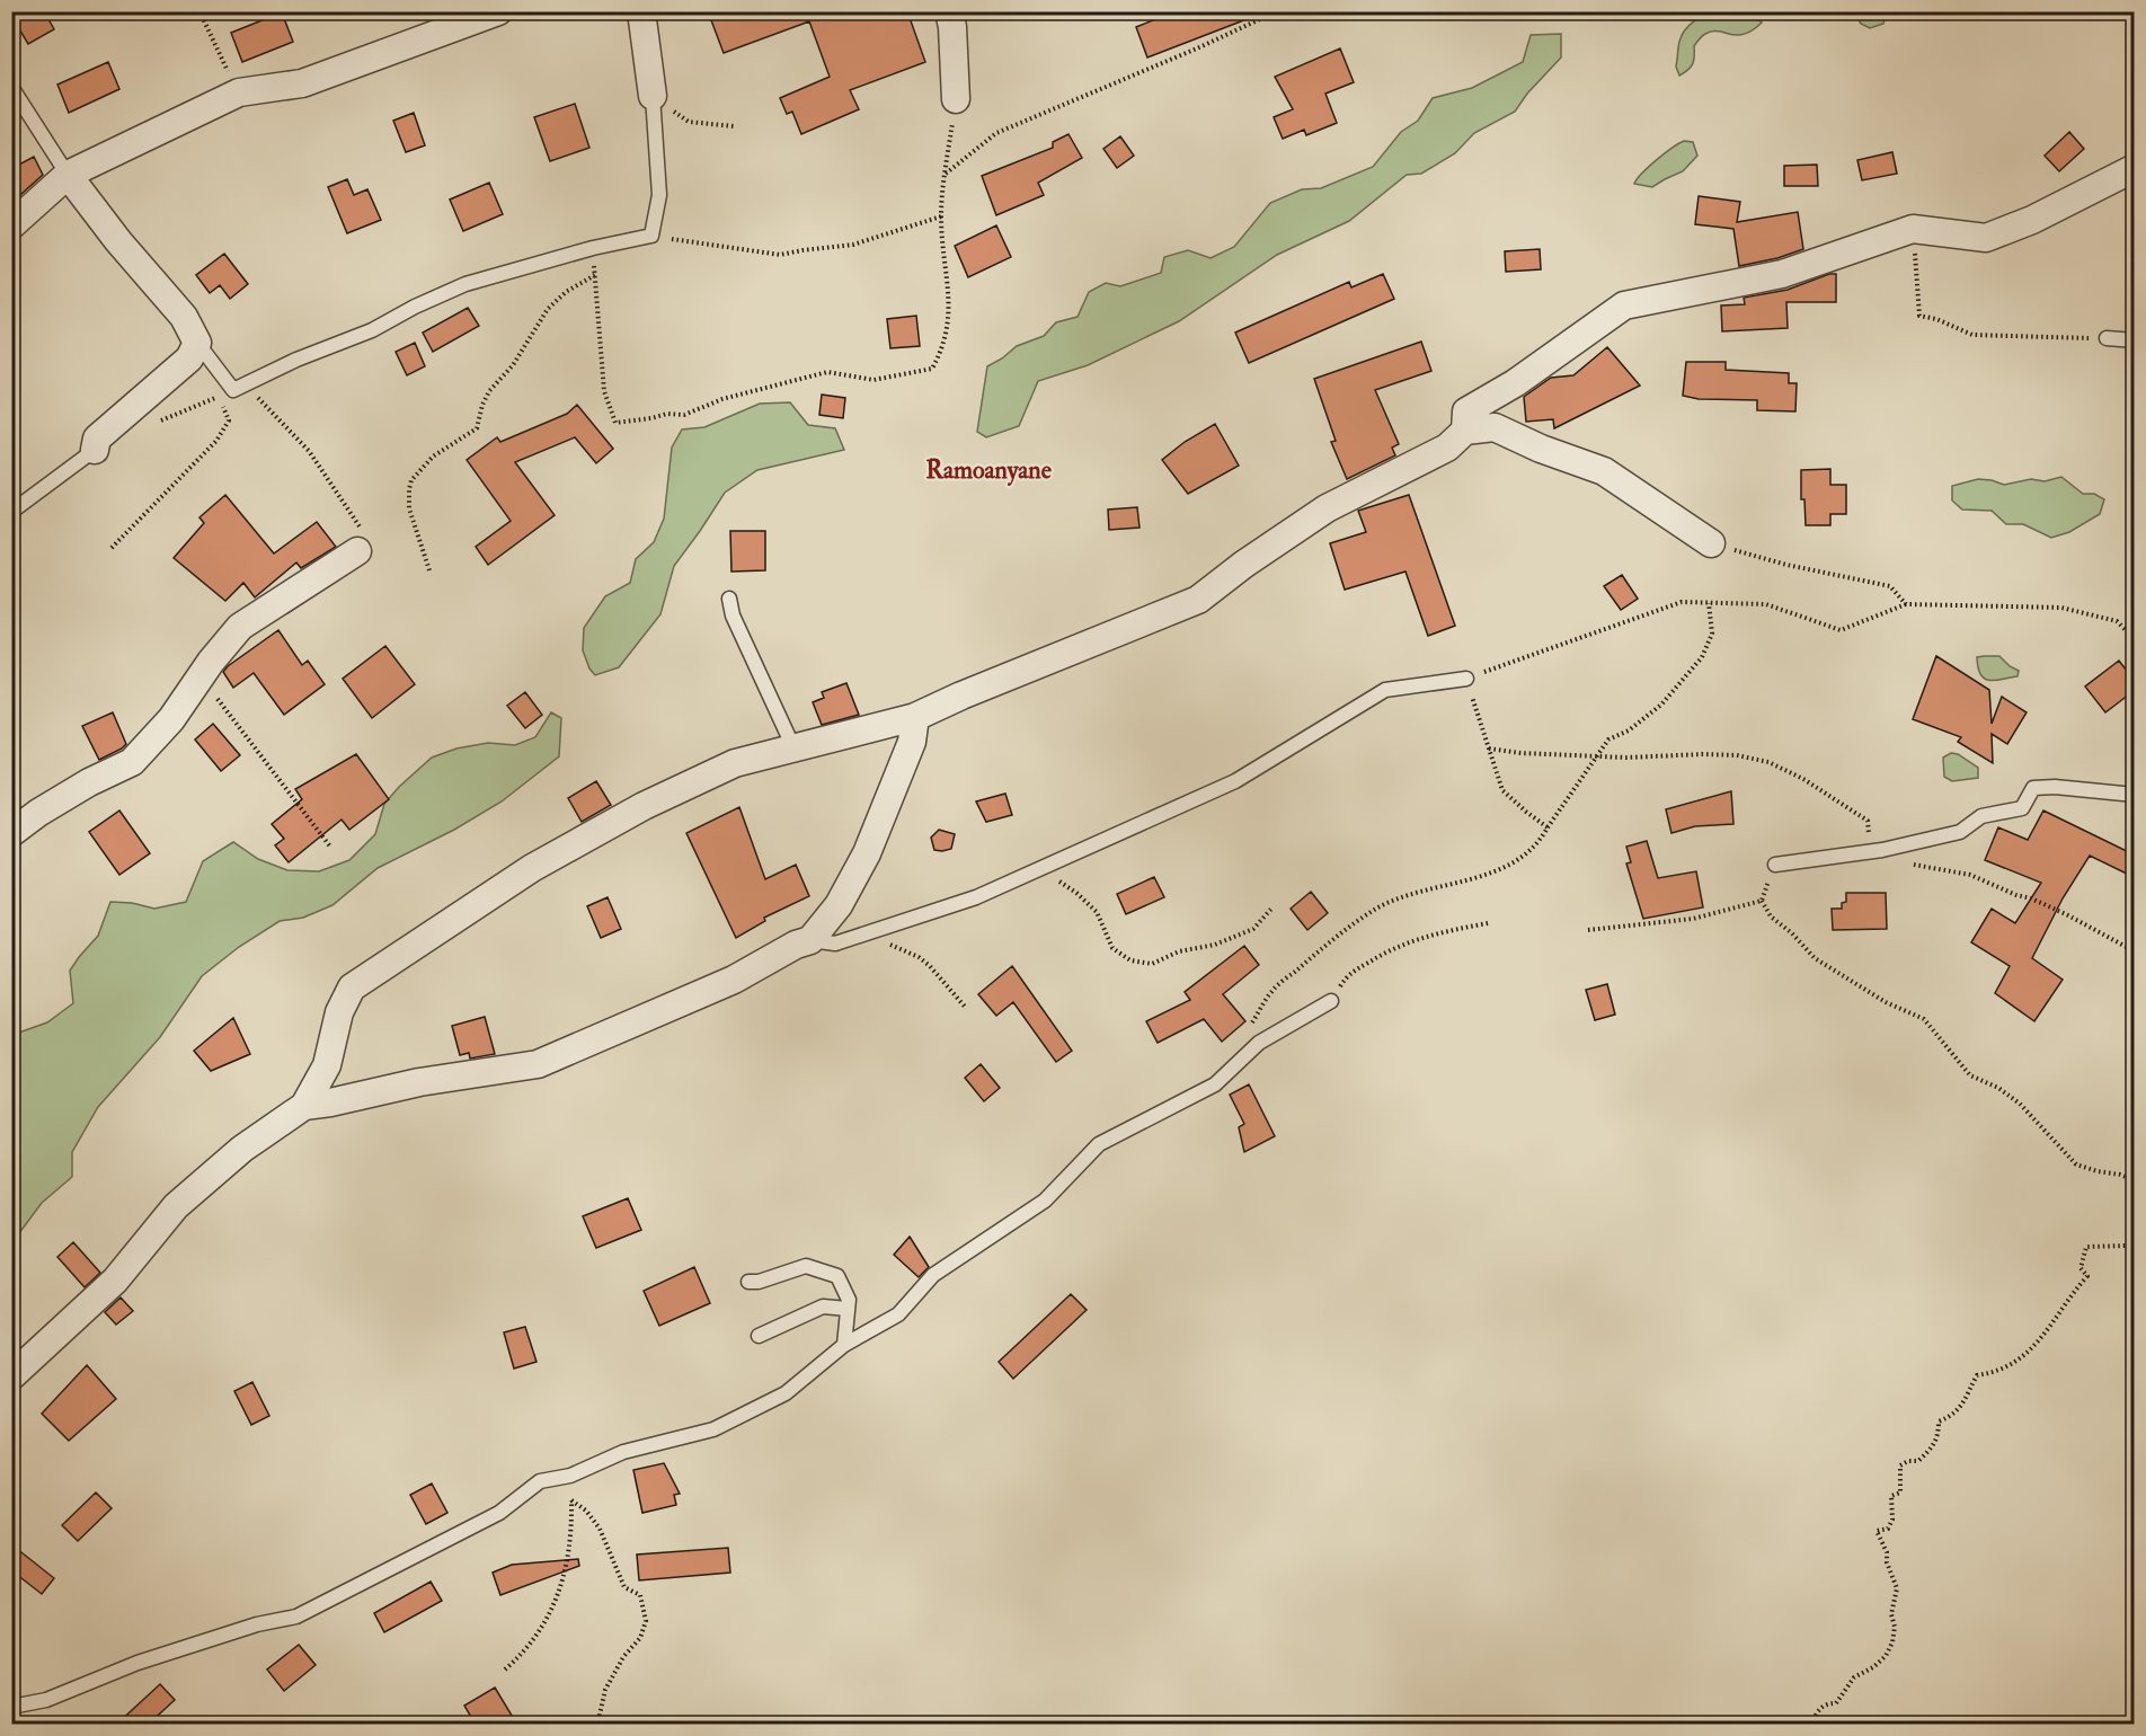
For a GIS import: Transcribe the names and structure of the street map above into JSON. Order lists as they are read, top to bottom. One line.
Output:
{"districts":["Ramoanyane"]}
